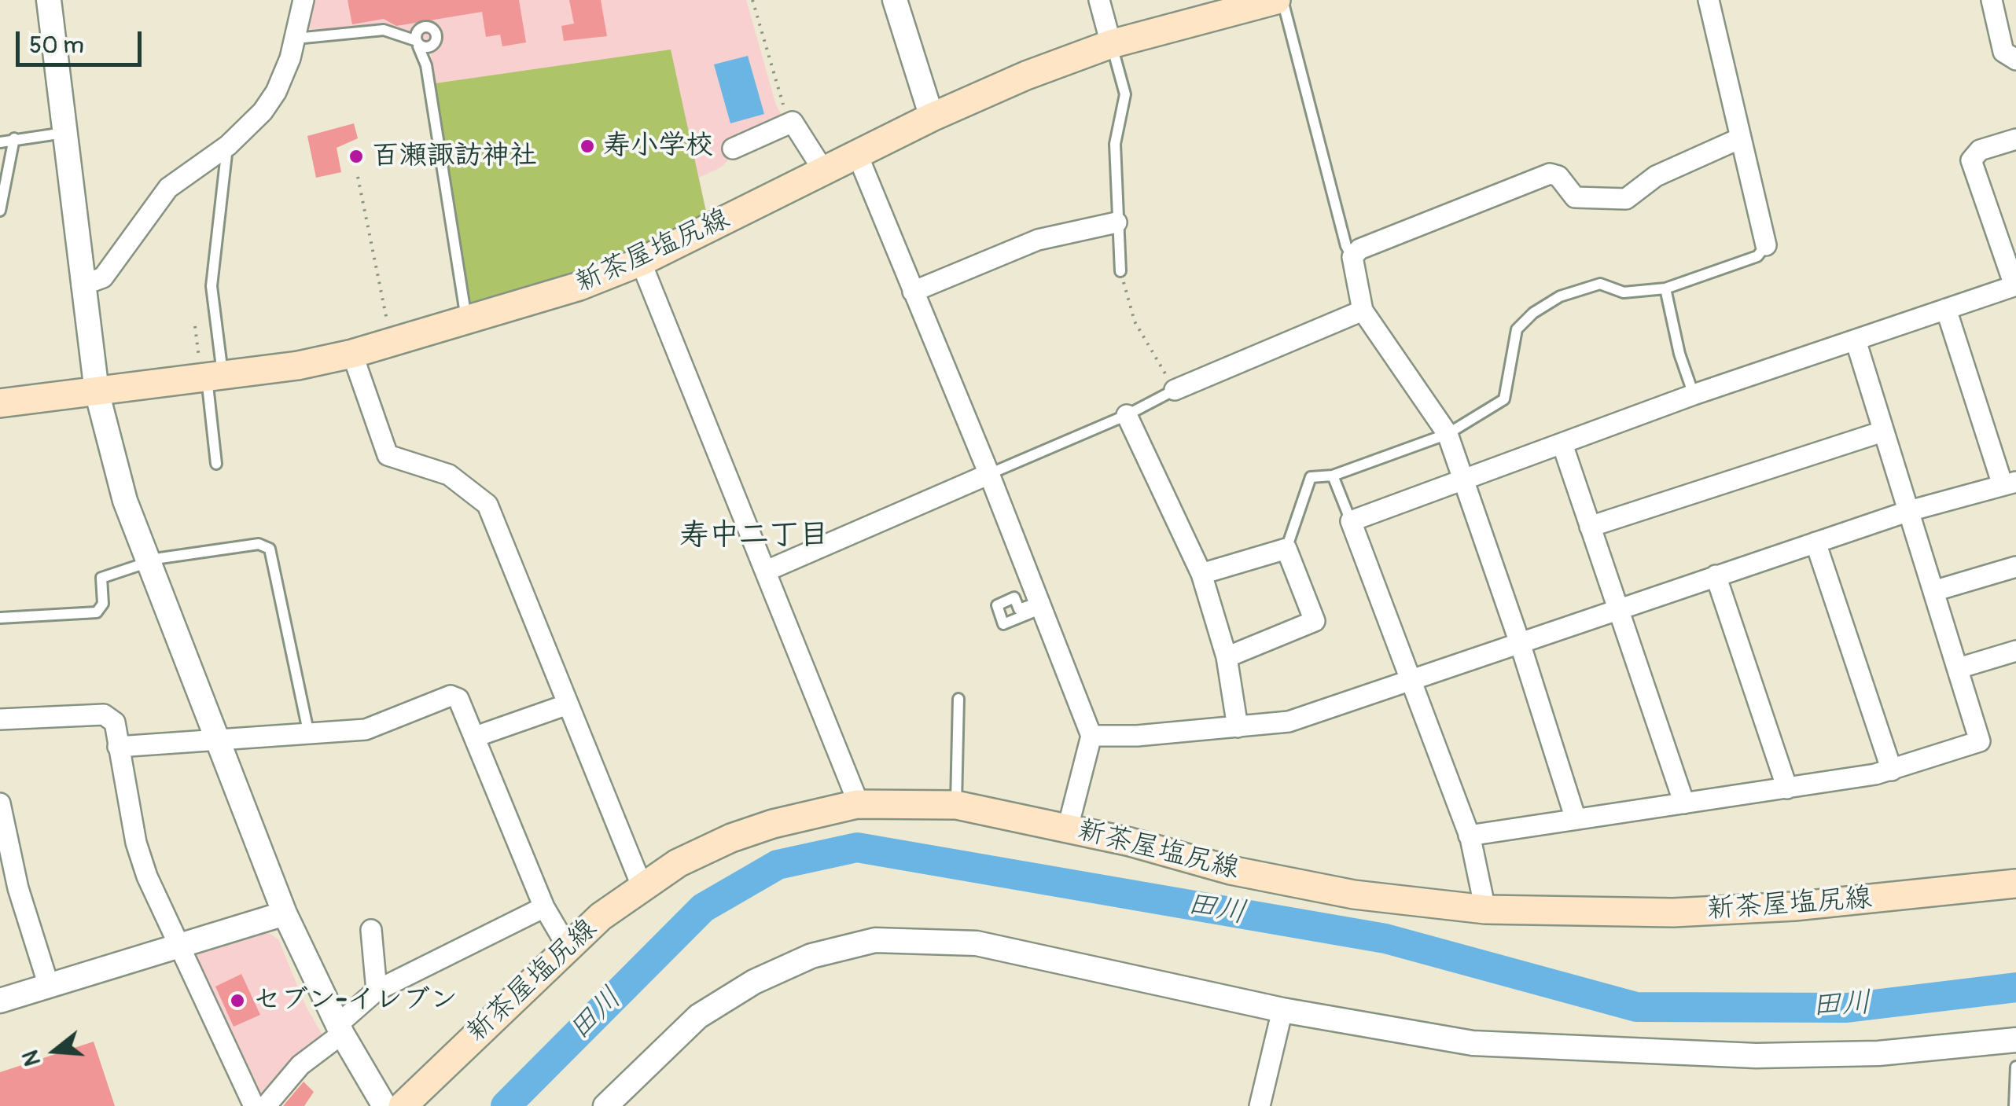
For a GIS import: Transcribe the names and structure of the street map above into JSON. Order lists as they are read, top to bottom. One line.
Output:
{"streets":{"main road":["新茶屋塩尻線"]},"districts":["寿中二丁目"],"water":["田川"],"places":["寿小学校","百瀬諏訪神社","セブン-イレブン"],"scale_bar":"50 m","north":"left"}
